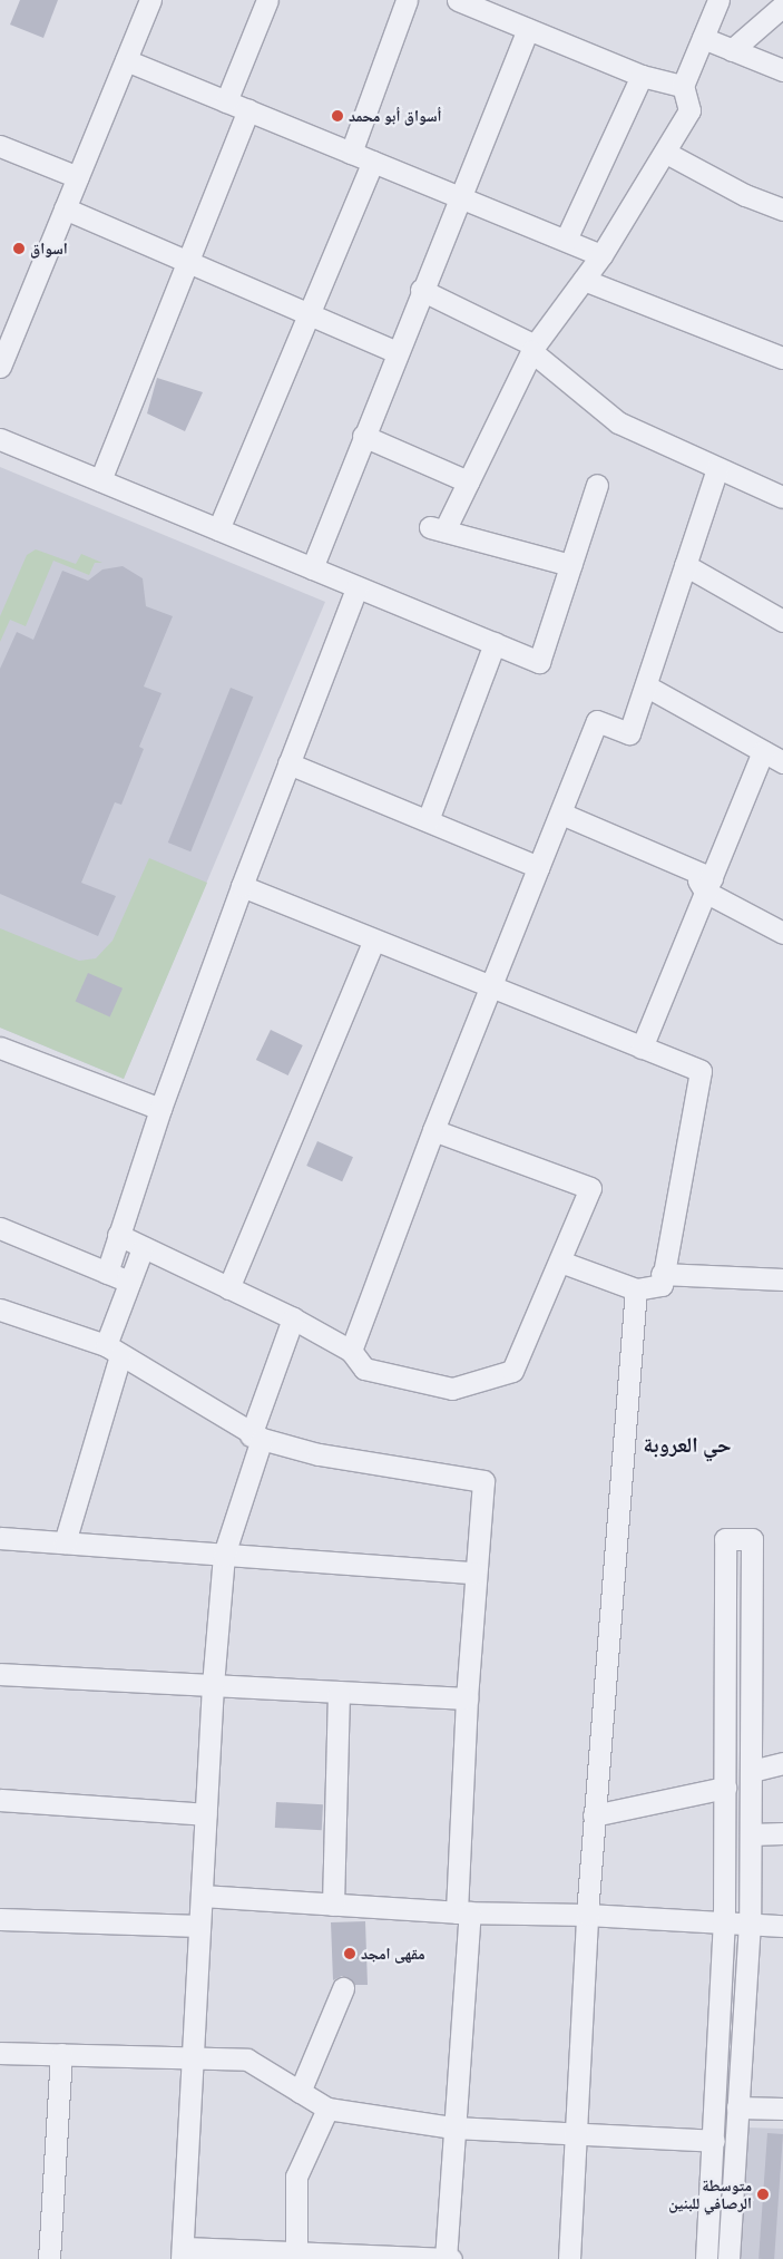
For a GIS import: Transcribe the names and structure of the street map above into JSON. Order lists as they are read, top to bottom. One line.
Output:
{"districts":["حي العروبة"],"places":["أسواق أبو محمد","اسواق","مقهى امجد","متوسطة الرصافي للبنين"]}
